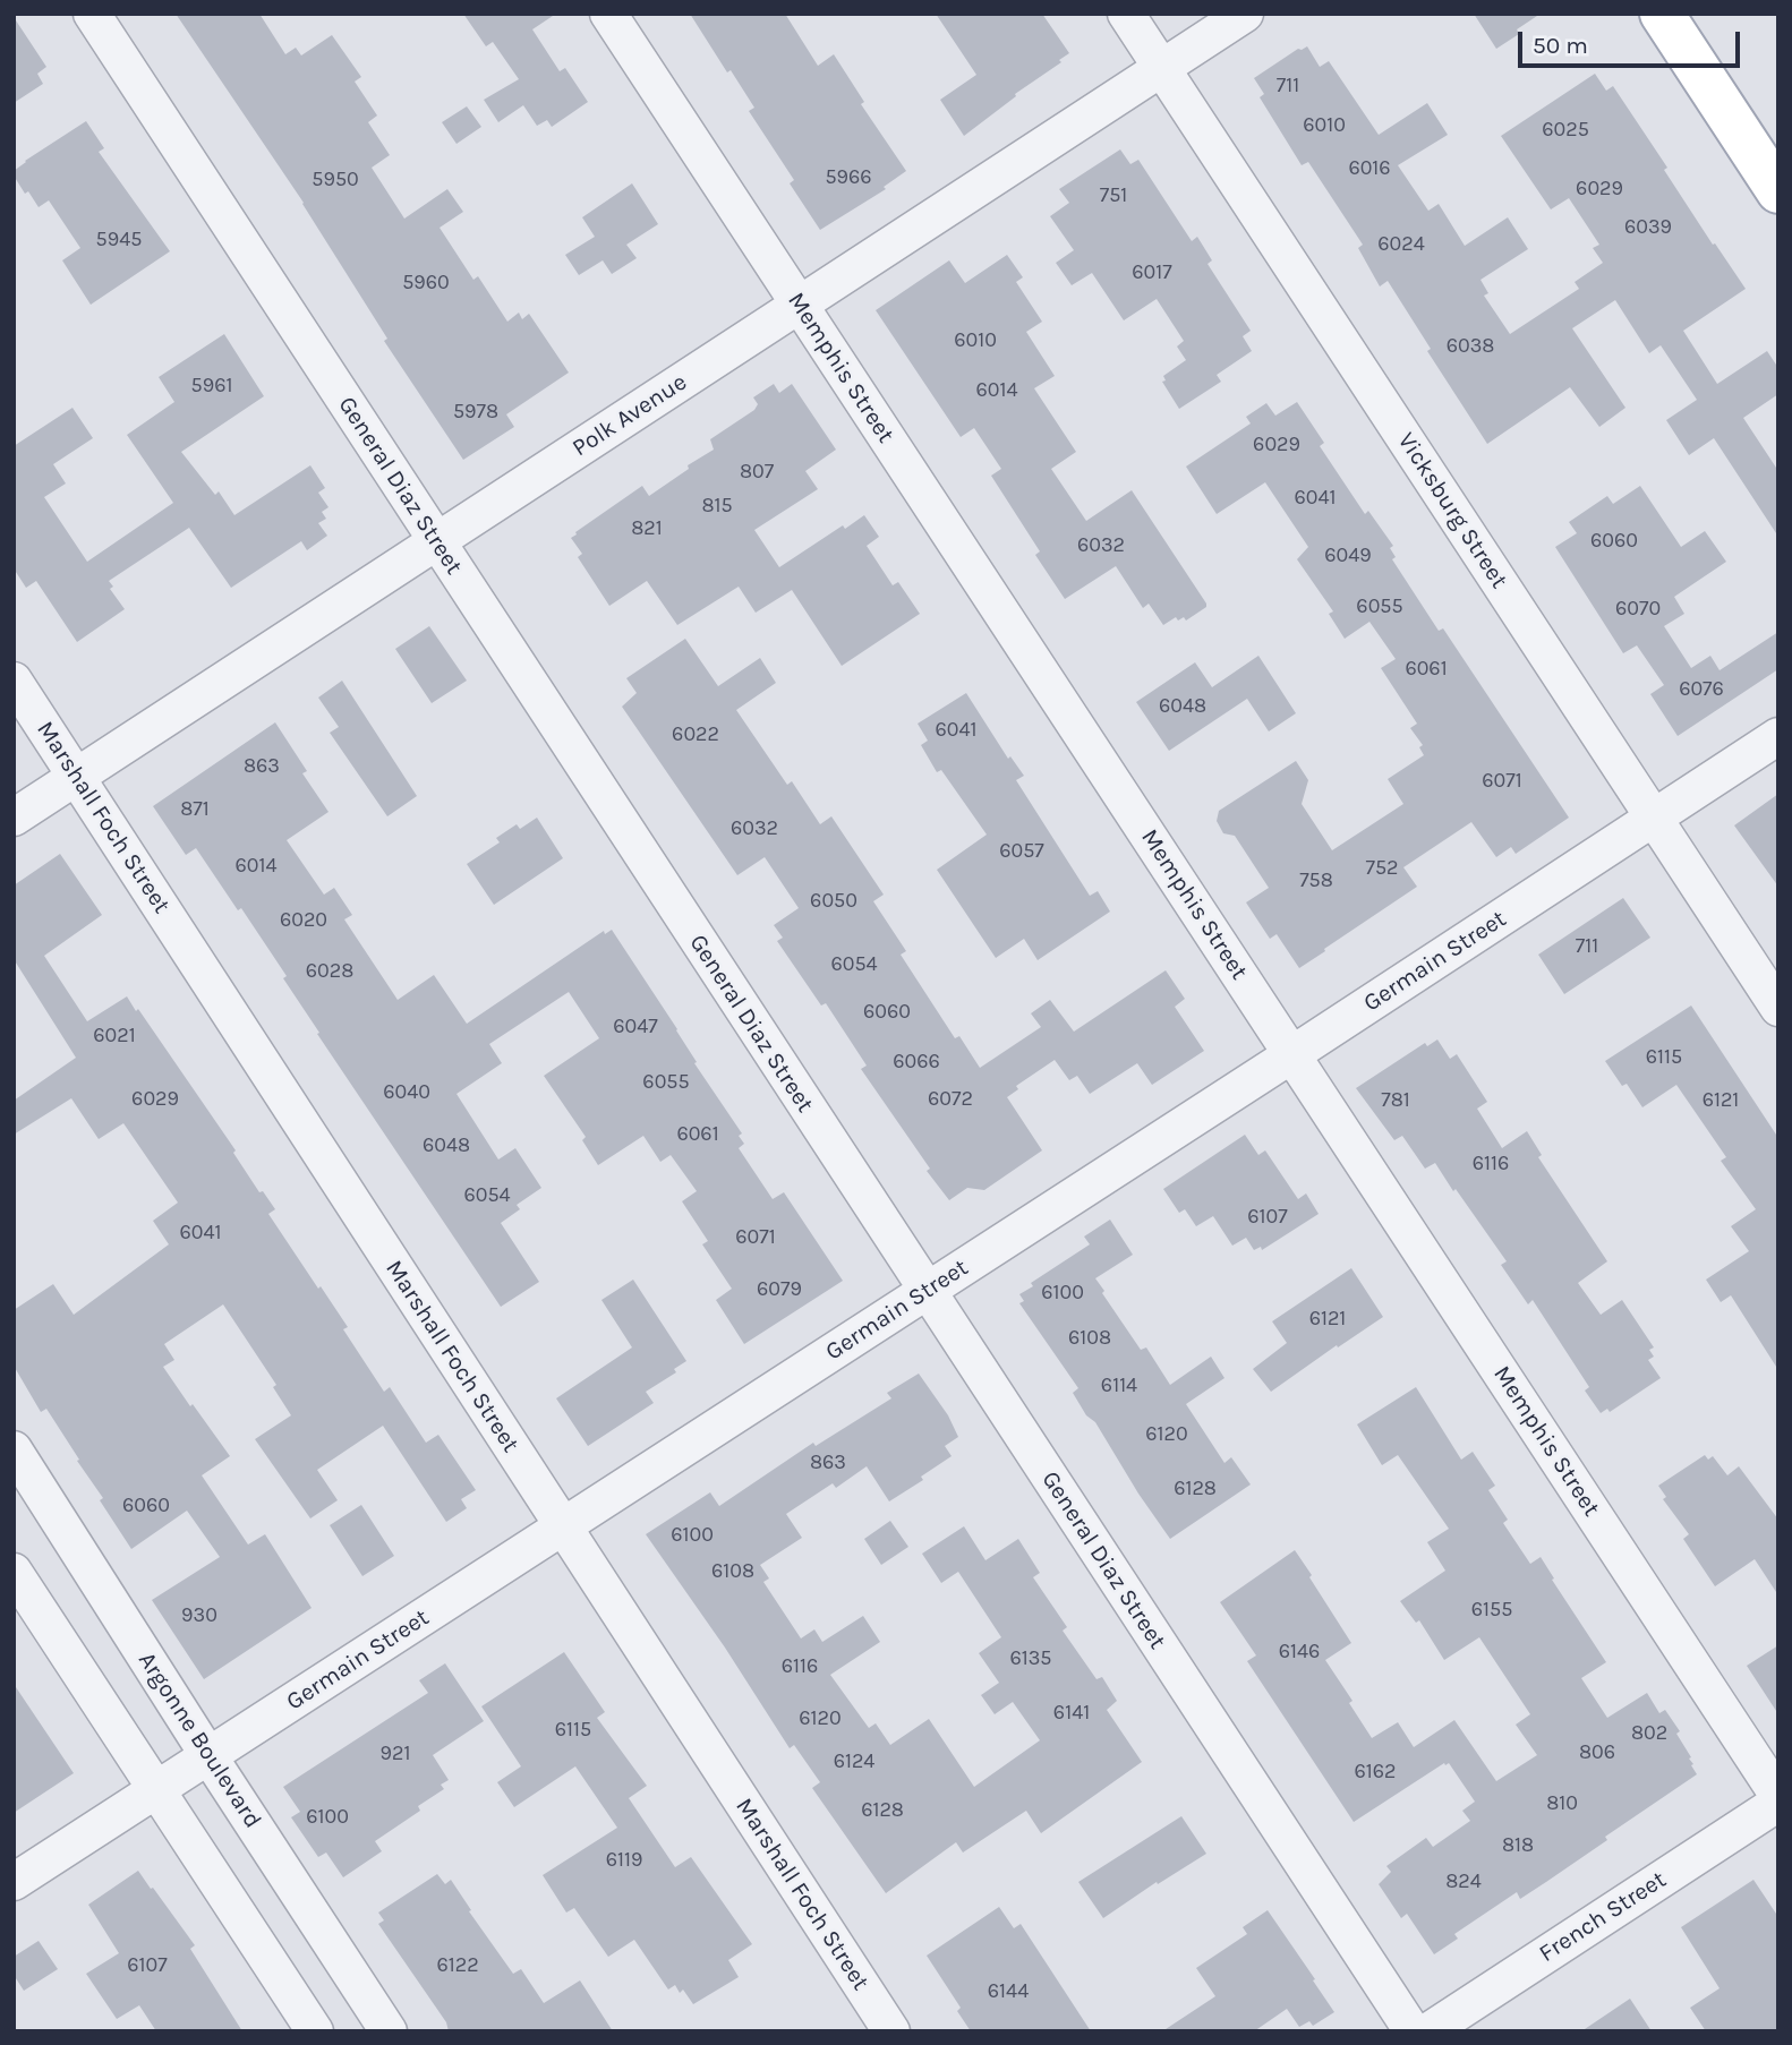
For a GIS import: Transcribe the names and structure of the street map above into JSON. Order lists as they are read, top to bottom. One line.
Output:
{"streets":{"street":["Memphis Street","Polk Avenue","General Diaz Street","Vicksburg Street","Marshall Foch Street","Germain Street","Argonne Boulevard","French Street"]},"crossings":[["Memphis Street","Polk Avenue"],["Memphis Street","Germain Street"],["Polk Avenue","General Diaz Street"],["Polk Avenue","Vicksburg Street"],["Polk Avenue","Marshall Foch Street"],["General Diaz Street","Germain Street"],["Vicksburg Street","Germain Street"],["Marshall Foch Street","Germain Street"],["Germain Street","Argonne Boulevard"]],"house_numbers":["711","6010","6025","6016","5966","5950","6029","751","6039","5945","6024","6017","5960","6010","6038","5961","6014","5978","6029","807","6041","815","821","6060","6032","6049","6055","6070","6061","6076","6048","6041","6022","863","6071","871","6032","6057","6014","752","758","6050","6020","711","6054","6028","6060","6047","6021","6115","6066","6055","6040","6029","6072","781","6121","6061","6048","6116","6054","6107","6041","6071","6079","6100","6121","6108","6114","6120","863","6128","6060","6100","6108","6155","930","6146","6135","6116","6141","6120","6115","802","806","921","6124","6162","810","6128","6100","818","6119","824","6107","6122","6144"],"scale_bar":"50 m"}
